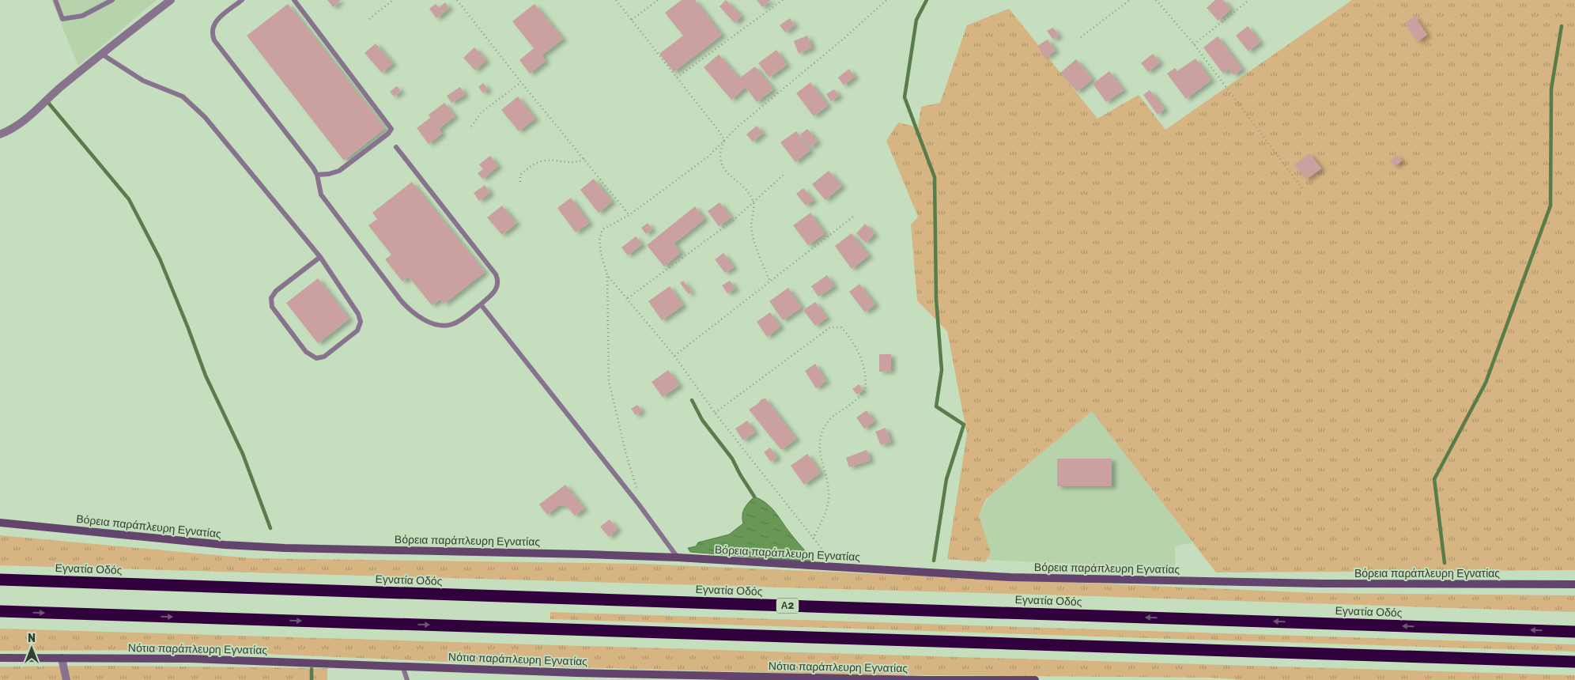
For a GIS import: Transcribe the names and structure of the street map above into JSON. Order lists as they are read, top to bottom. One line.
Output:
{"streets":{"highway":["Εγνατία Οδός","Α2"],"street":["Βόρεια παράπλευρη Εγνατίας","Νότια παράπλευρη Εγνατίας"]},"north":"top"}
